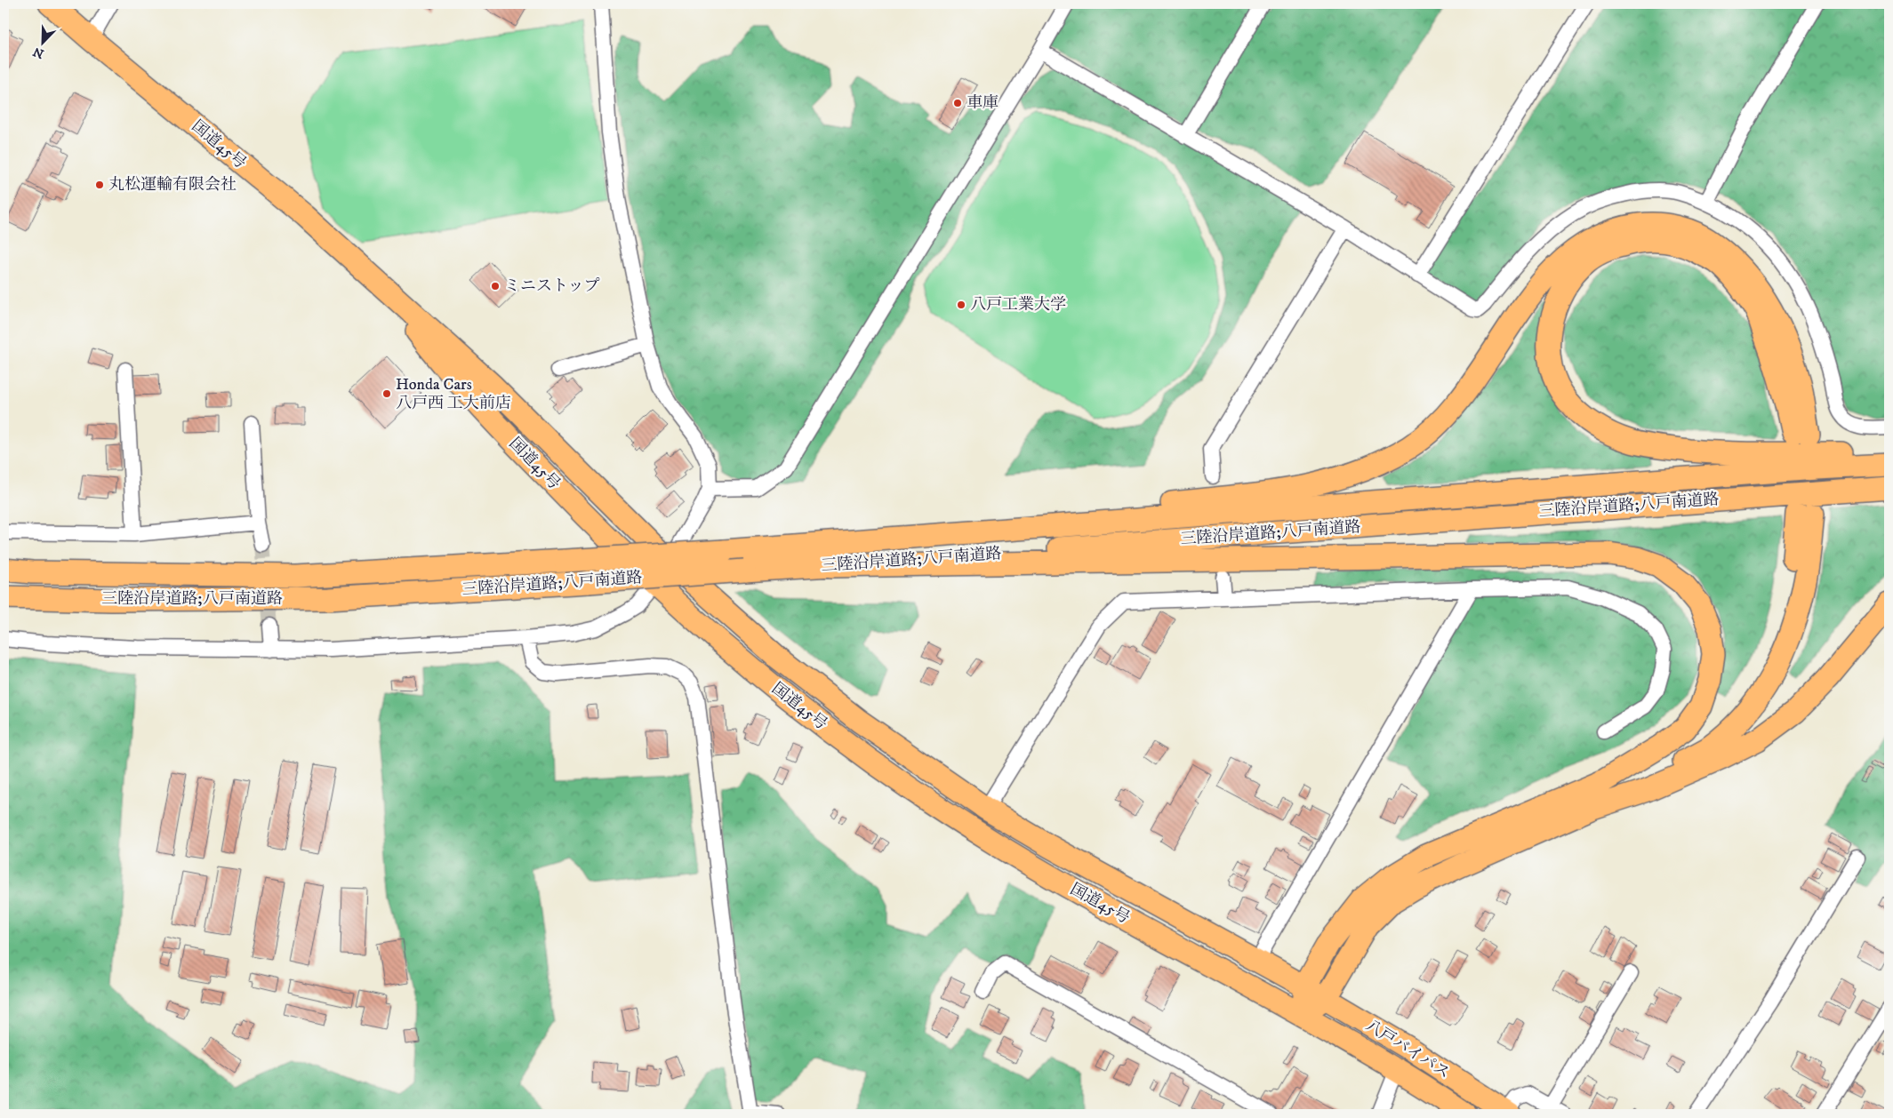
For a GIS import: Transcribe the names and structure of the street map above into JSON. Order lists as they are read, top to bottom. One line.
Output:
{"streets":{"highway":["国道45号","三陸沿岸道路;八戸南道路","八戸バイパス"]},"crossings":[["国道45号","八戸バイパス"]],"places":["車庫","丸松運輸有限会社","ミニストップ","八戸工業大学","Honda Cars 八戸西 工大前店"],"north":"bottom left"}
